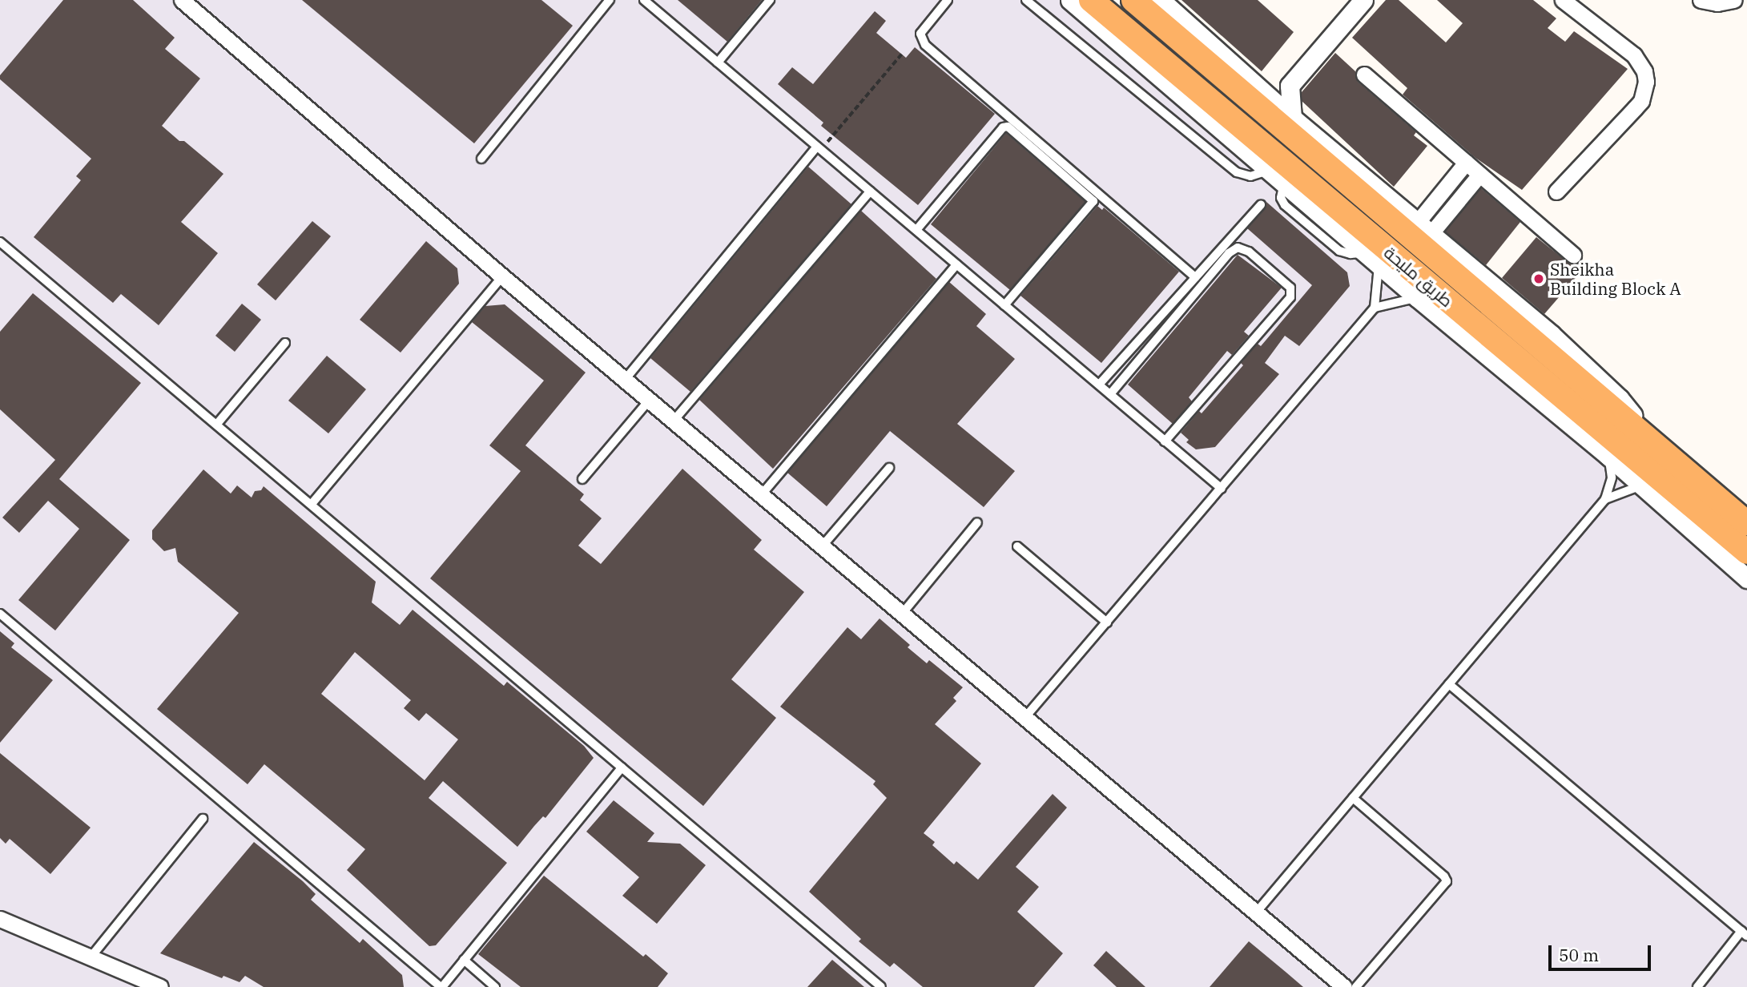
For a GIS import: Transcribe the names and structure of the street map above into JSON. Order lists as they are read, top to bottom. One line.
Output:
{"streets":{"main road":["طريق مليحة"]},"places":["Sheikha Building Block A"],"scale_bar":"50 m"}
